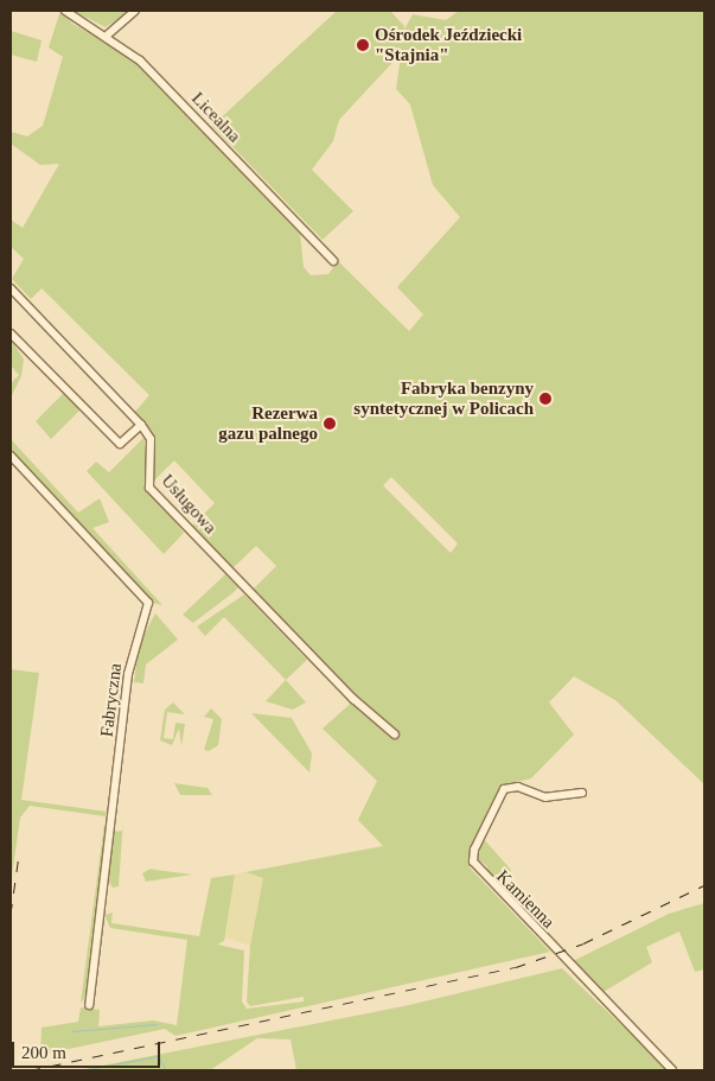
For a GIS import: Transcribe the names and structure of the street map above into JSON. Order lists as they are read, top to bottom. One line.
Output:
{"streets":{"street":["Licealna","Usługowa","Fabryczna","Kamienna"]},"places":["Ośrodek Jeździecki \"Stajnia\"","Fabryka benzyny syntetycznej w Policach","Rezerwa gazu palnego"],"scale_bar":"200 m"}
